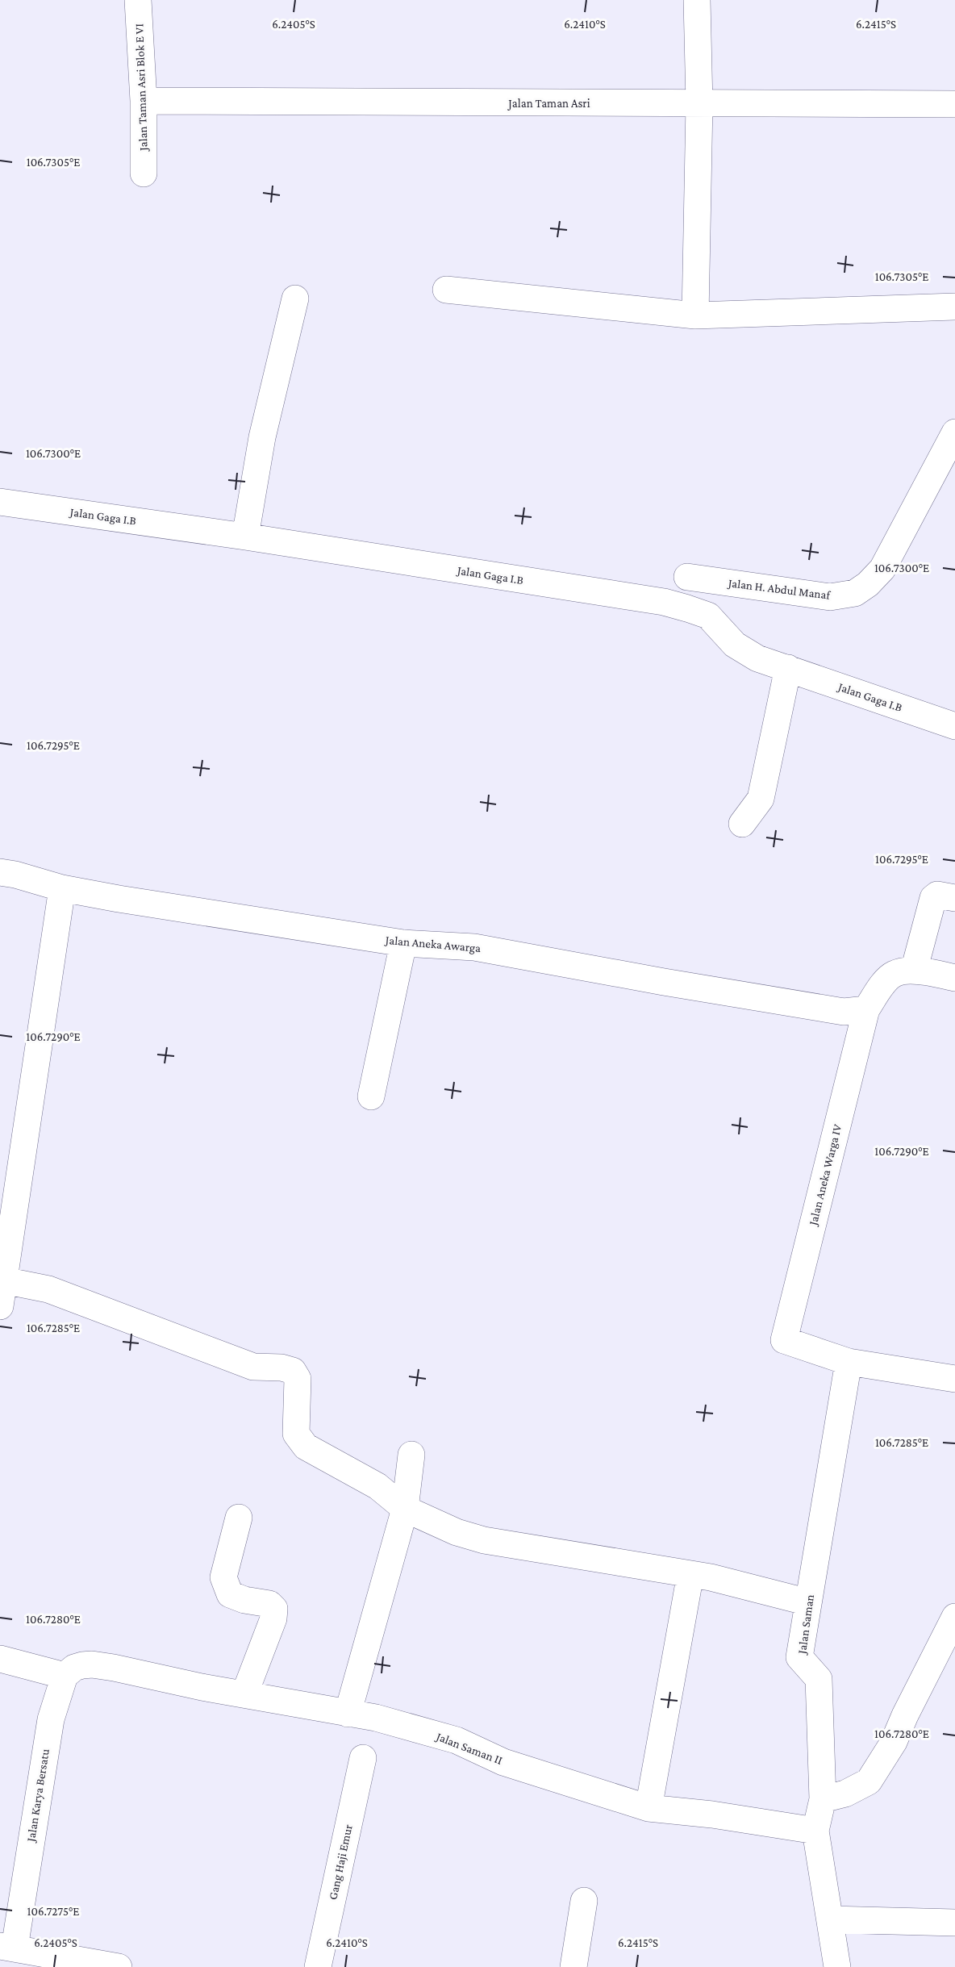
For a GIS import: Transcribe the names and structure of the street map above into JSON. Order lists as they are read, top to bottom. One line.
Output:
{"streets":{"street":["Jalan Taman Asri Blok E VI","Jalan Taman Asri","Jalan Gaga I.B","Jalan H. Abdul Manaf","Jalan Aneka Awarga","Jalan Aneka Warga IV","Jalan Saman","Jalan Saman II","Jalan Karya Bersatu","Gang Haji Emur"]},"crossings":[["Jalan Taman Asri Blok E VI","Jalan Taman Asri"],["Jalan Aneka Awarga","Jalan Aneka Warga IV"],["Jalan Aneka Warga IV","Jalan Saman"],["Jalan Saman","Jalan Saman II"],["Jalan Saman II","Jalan Karya Bersatu"]],"coordinates":["6.2405°S","6.2410°S","6.2415°S","106.7305°E","106.7300°E","106.7295°E","106.7290°E","106.7285°E","106.7280°E","106.7275°E"]}
